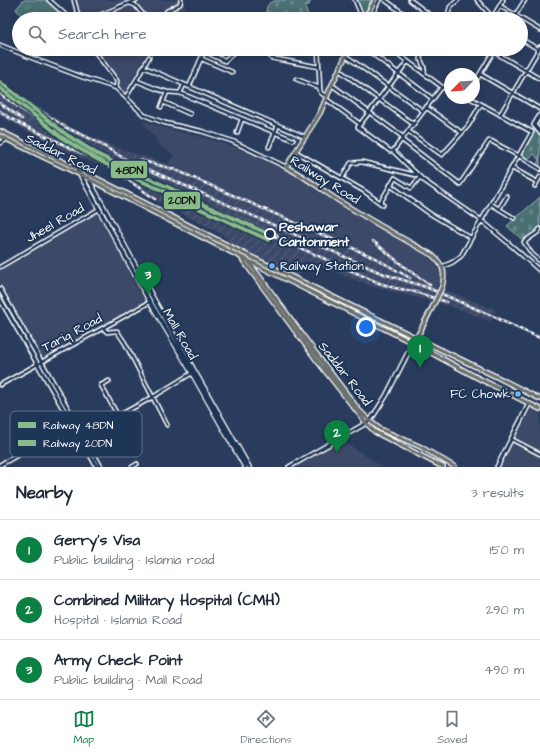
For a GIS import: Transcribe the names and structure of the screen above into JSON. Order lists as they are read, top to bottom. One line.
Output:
{"streets":{"main road":["Saddar Road","Railway Road","Mall Road"],"street":["Jheel Road","Tariq Road"]},"crossings":[["Saddar Road","Mall Road"],["Jheel Road","Mall Road"],["Tariq Road","Mall Road"]],"places":["Peshawar Cantonment","Railway Station","FC Chowk"],"lines":["rail line 48DN","rail line 20DN"],"legend":["Railway 48DN","Railway 20DN"],"north":"bottom left","page":{"search":"Search here","pins":["3","1","2"],"heading":["Nearby","3 results"],"list":[{"mark":"1","name":"Gerry's Visa","note":"Public building · Islamia road","value":"150 m"},{"mark":"2","name":"Combined Military Hospital (CMH)","note":"Hospital · Islamia Road","value":"290 m"},{"mark":"3","name":"Army Check Point","note":"Public building · Mall Road","value":"490 m"}],"nav":["Map","Directions","Saved"]}}
